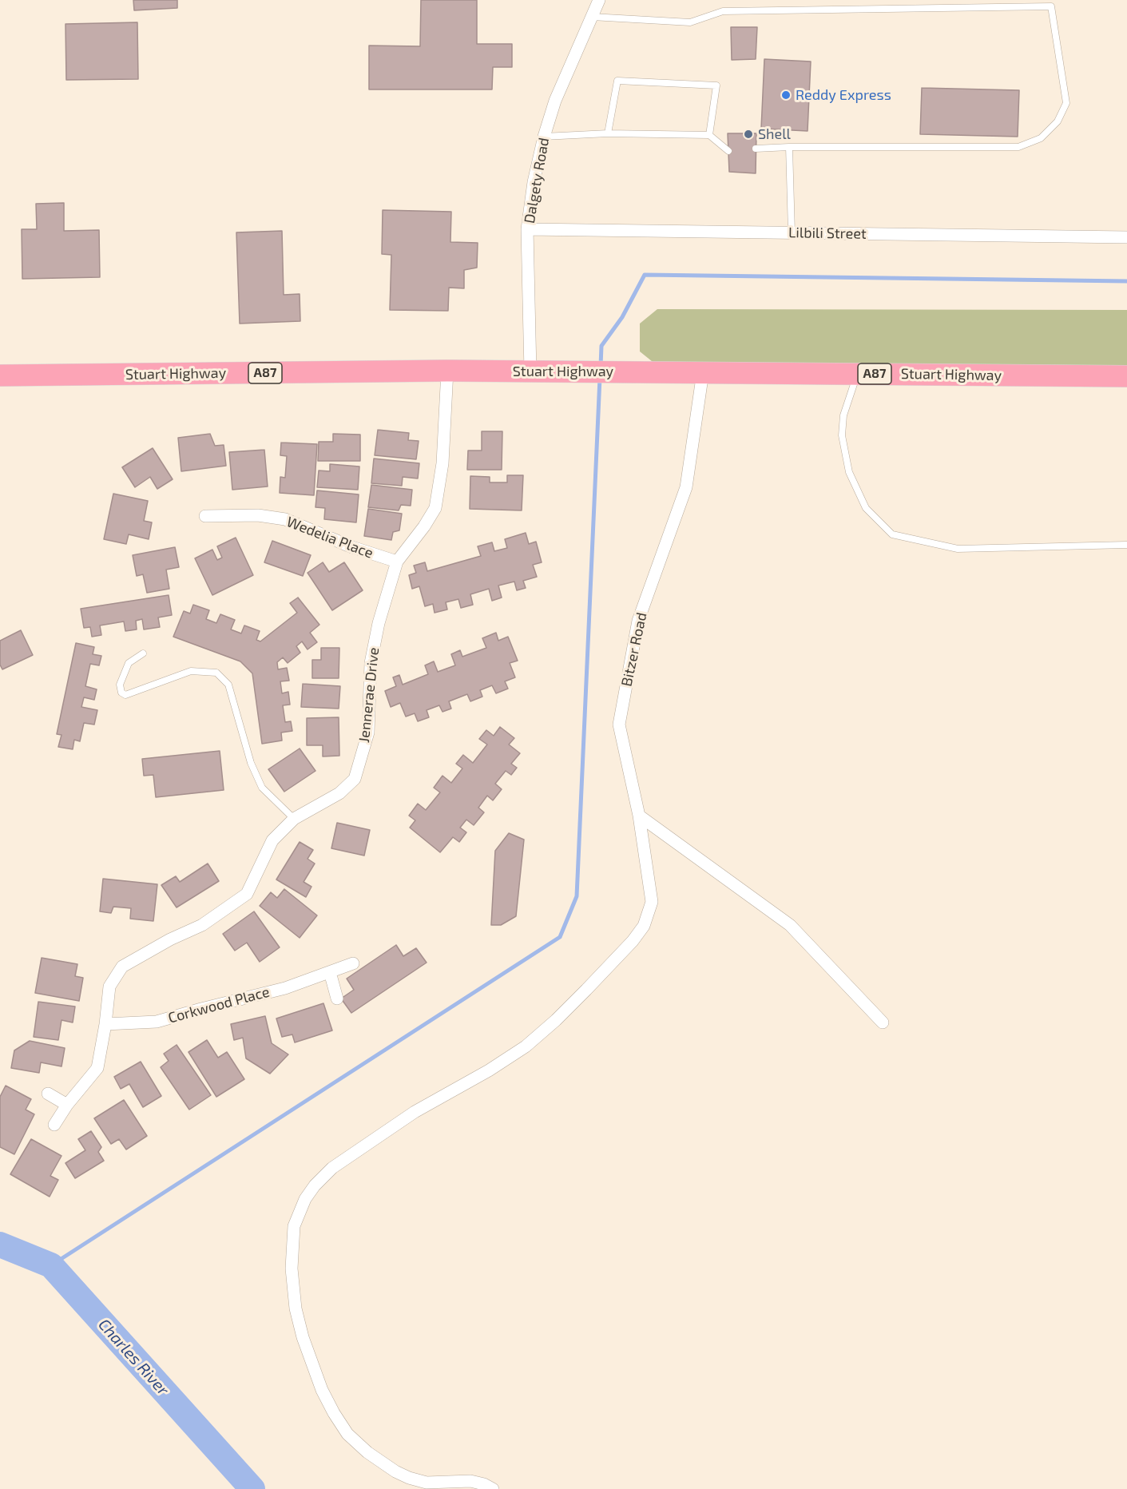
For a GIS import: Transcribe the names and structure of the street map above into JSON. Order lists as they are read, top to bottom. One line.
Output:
{"streets":{"highway":["Stuart Highway","A87"],"street":["Dalgety Road","Lilbili Street","Wedelia Place","Bitzer Road","Jennerae Drive","Corkwood Place"]},"crossings":[["Dalgety Road","Lilbili Street"],["Dalgety Road","Stuart Highway"],["Stuart Highway","Bitzer Road"],["Stuart Highway","Jennerae Drive"],["Wedelia Place","Jennerae Drive"],["Jennerae Drive","Corkwood Place"]],"water":["Charles River"],"places":["Reddy Express","Shell"]}
